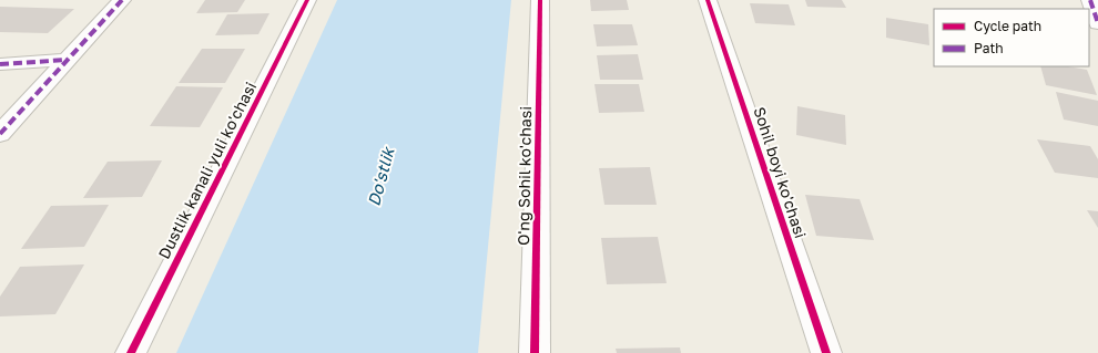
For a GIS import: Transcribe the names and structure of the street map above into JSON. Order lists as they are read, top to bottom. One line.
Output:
{"streets":{"street":["Dustlik kanali yuli ko'chasi","Sohil boyi ko'chasi","O'ng Sohil ko'chasi"]},"water":["Do'stlik"],"legend":["Cycle path","Path"]}
